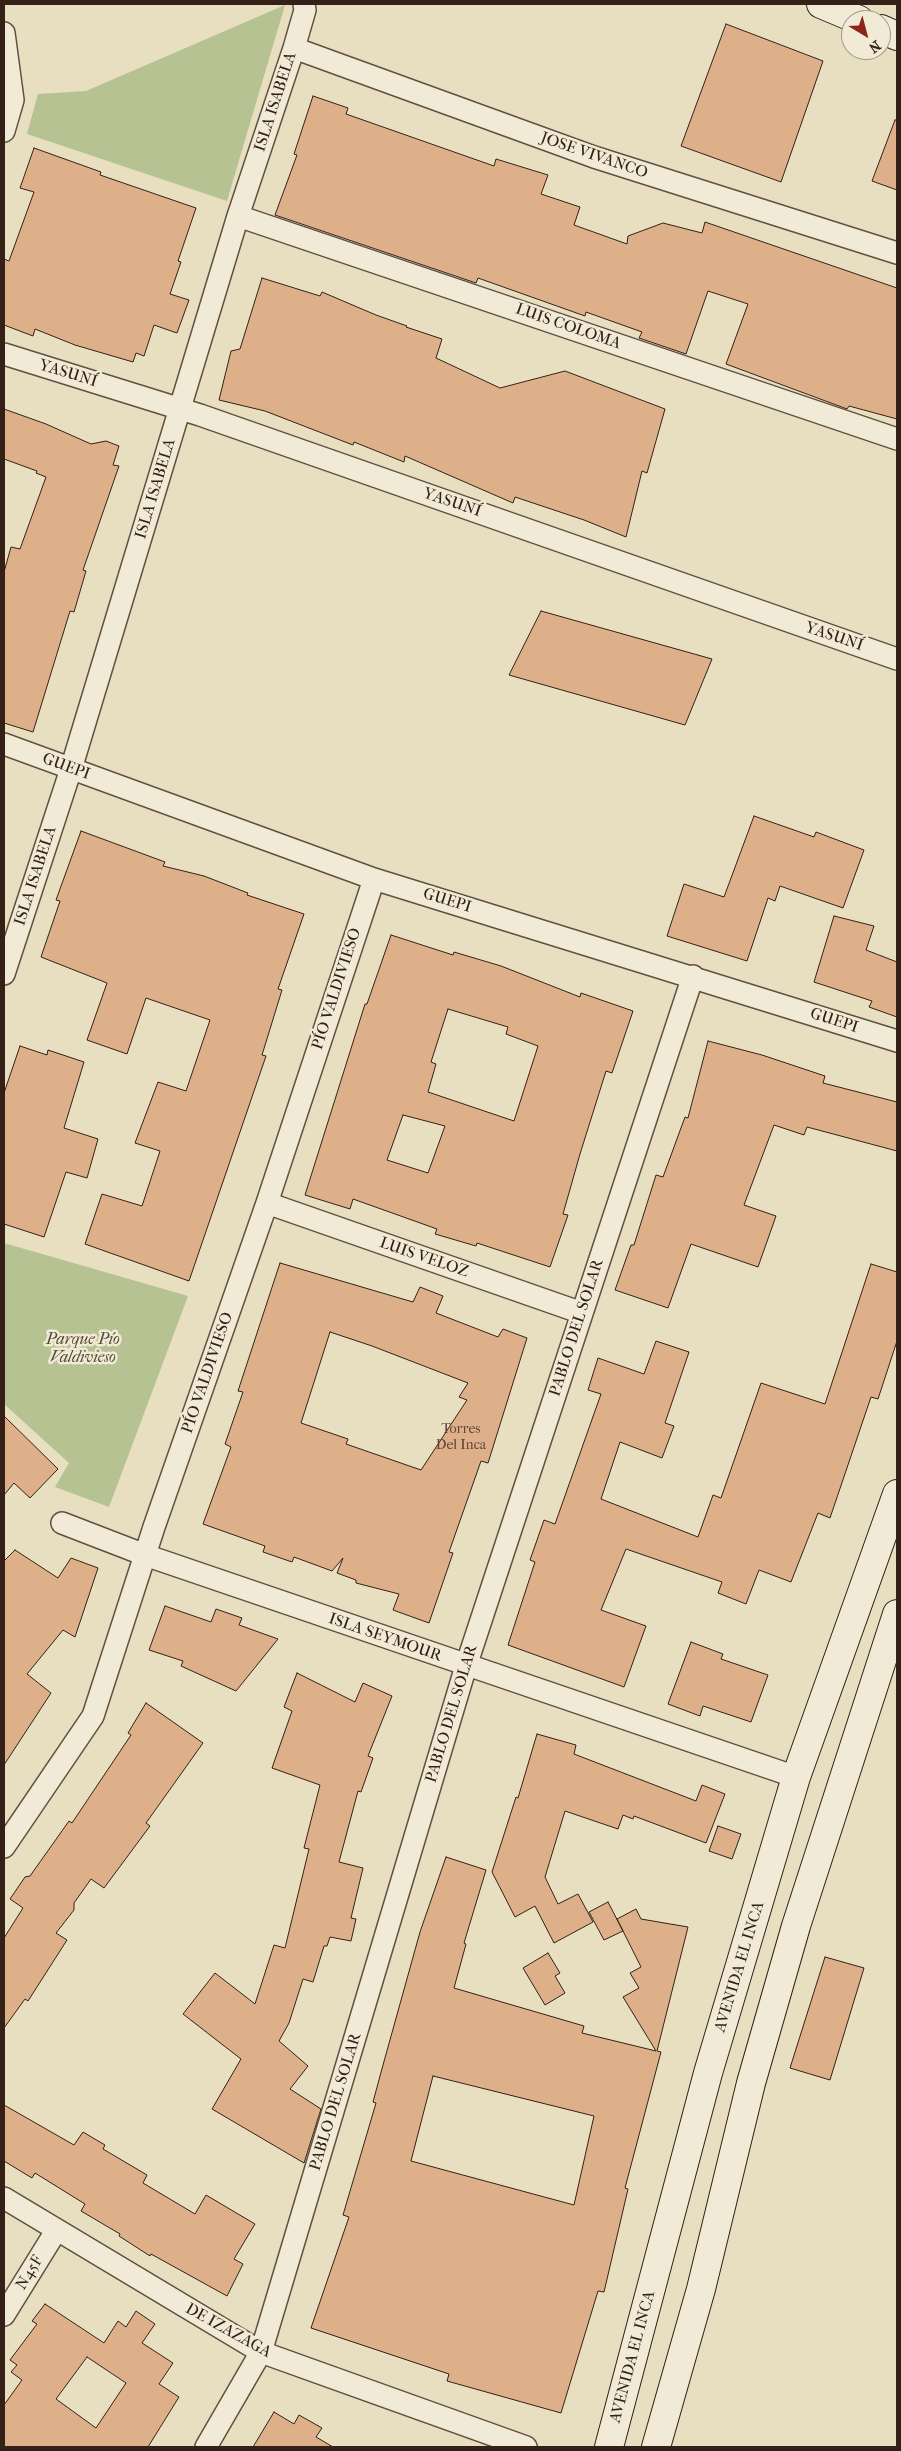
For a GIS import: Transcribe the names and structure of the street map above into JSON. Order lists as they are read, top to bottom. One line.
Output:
{"streets":{"main road":["AVENIDA EL INCA"],"street":["ISLA ISABELA","JOSE VIVANCO","LUIS COLOMA","YASUNÍ","GUEPI","PÍO VALDIVIESO","LUIS VELOZ","PABLO DEL SOLAR","ISLA SEYMOUR","N45F","DE IZAZAGA"]},"crossings":[["ISLA ISABELA","JOSE VIVANCO"],["ISLA ISABELA","LUIS COLOMA"],["ISLA ISABELA","YASUNÍ"],["ISLA ISABELA","GUEPI"],["GUEPI","PÍO VALDIVIESO"],["GUEPI","PABLO DEL SOLAR"],["PÍO VALDIVIESO","LUIS VELOZ"],["PÍO VALDIVIESO","ISLA SEYMOUR"],["LUIS VELOZ","PABLO DEL SOLAR"],["PABLO DEL SOLAR","ISLA SEYMOUR"],["PABLO DEL SOLAR","DE IZAZAGA"],["ISLA SEYMOUR","AVENIDA EL INCA"],["N45F","DE IZAZAGA"]],"parks":["Parque Pío Valdivieso"],"house_numbers":["Torres Del Inca"],"north":"bottom right"}
